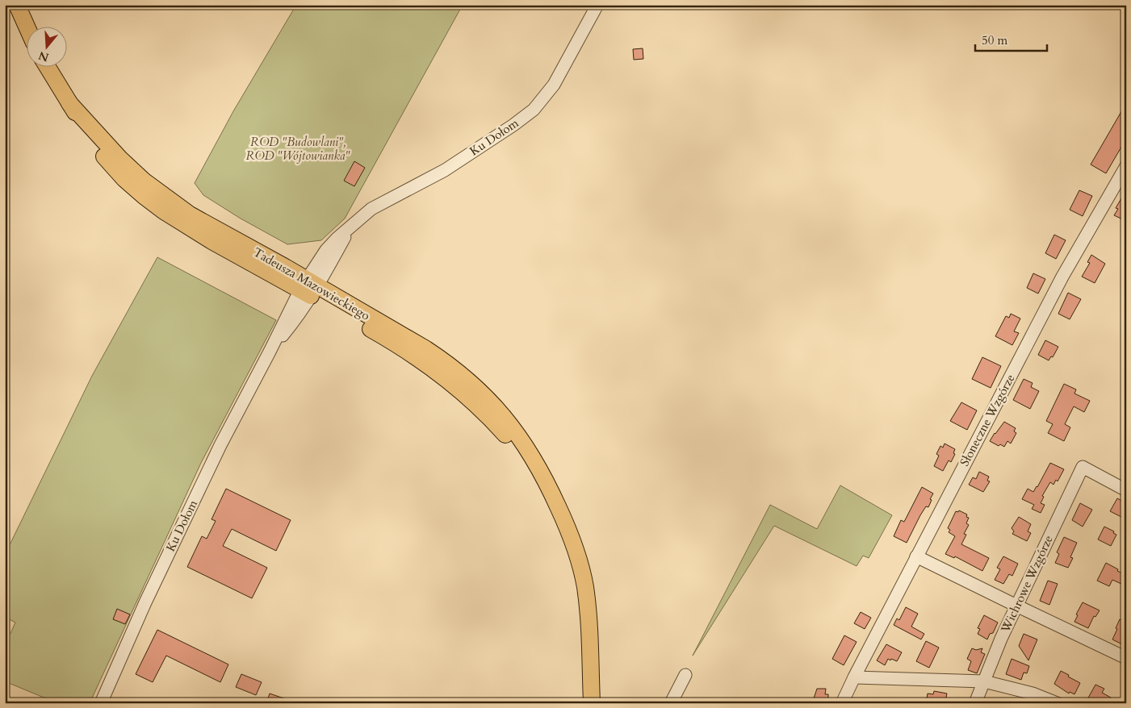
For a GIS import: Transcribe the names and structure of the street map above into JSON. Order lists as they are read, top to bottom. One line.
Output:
{"streets":{"main road":["Tadeusza Mazowieckiego"],"street":["Ku Dołom","Słoneczne Wzgórze","Wichrowe Wzgórze"]},"crossings":[["Ku Dołom","Tadeusza Mazowieckiego"]],"parks":["ROD \"Budowlani\", ROD \"Wójtowianka\""],"scale_bar":"50 m","north":"bottom"}
